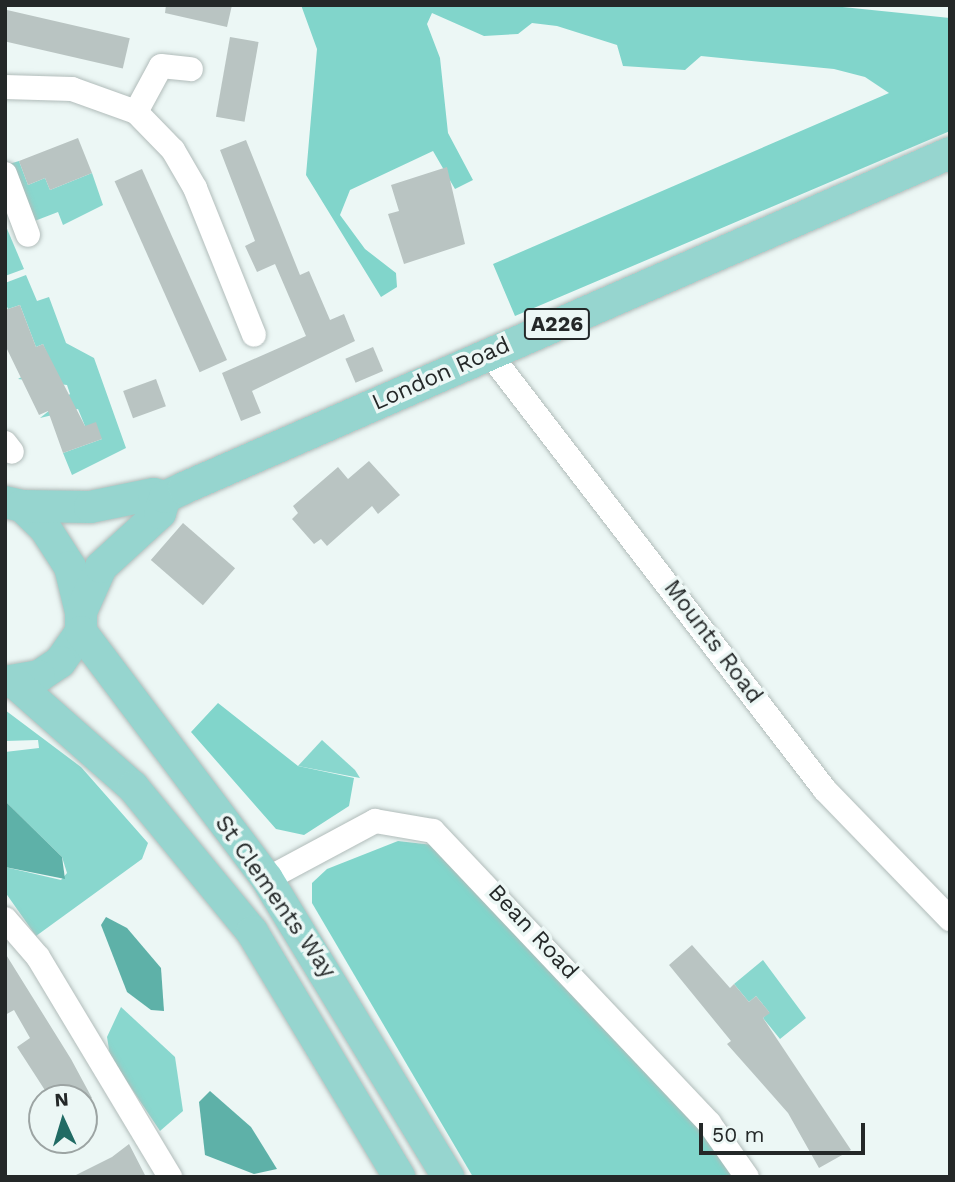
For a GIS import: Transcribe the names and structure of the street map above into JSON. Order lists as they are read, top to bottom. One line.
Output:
{"streets":{"main road":["A226","London Road","St Clements Way"],"street":["Mounts Road","Bean Road"]},"crossings":[["London Road","Mounts Road"],["St Clements Way","Bean Road"]],"scale_bar":"50 m","north":"top"}
